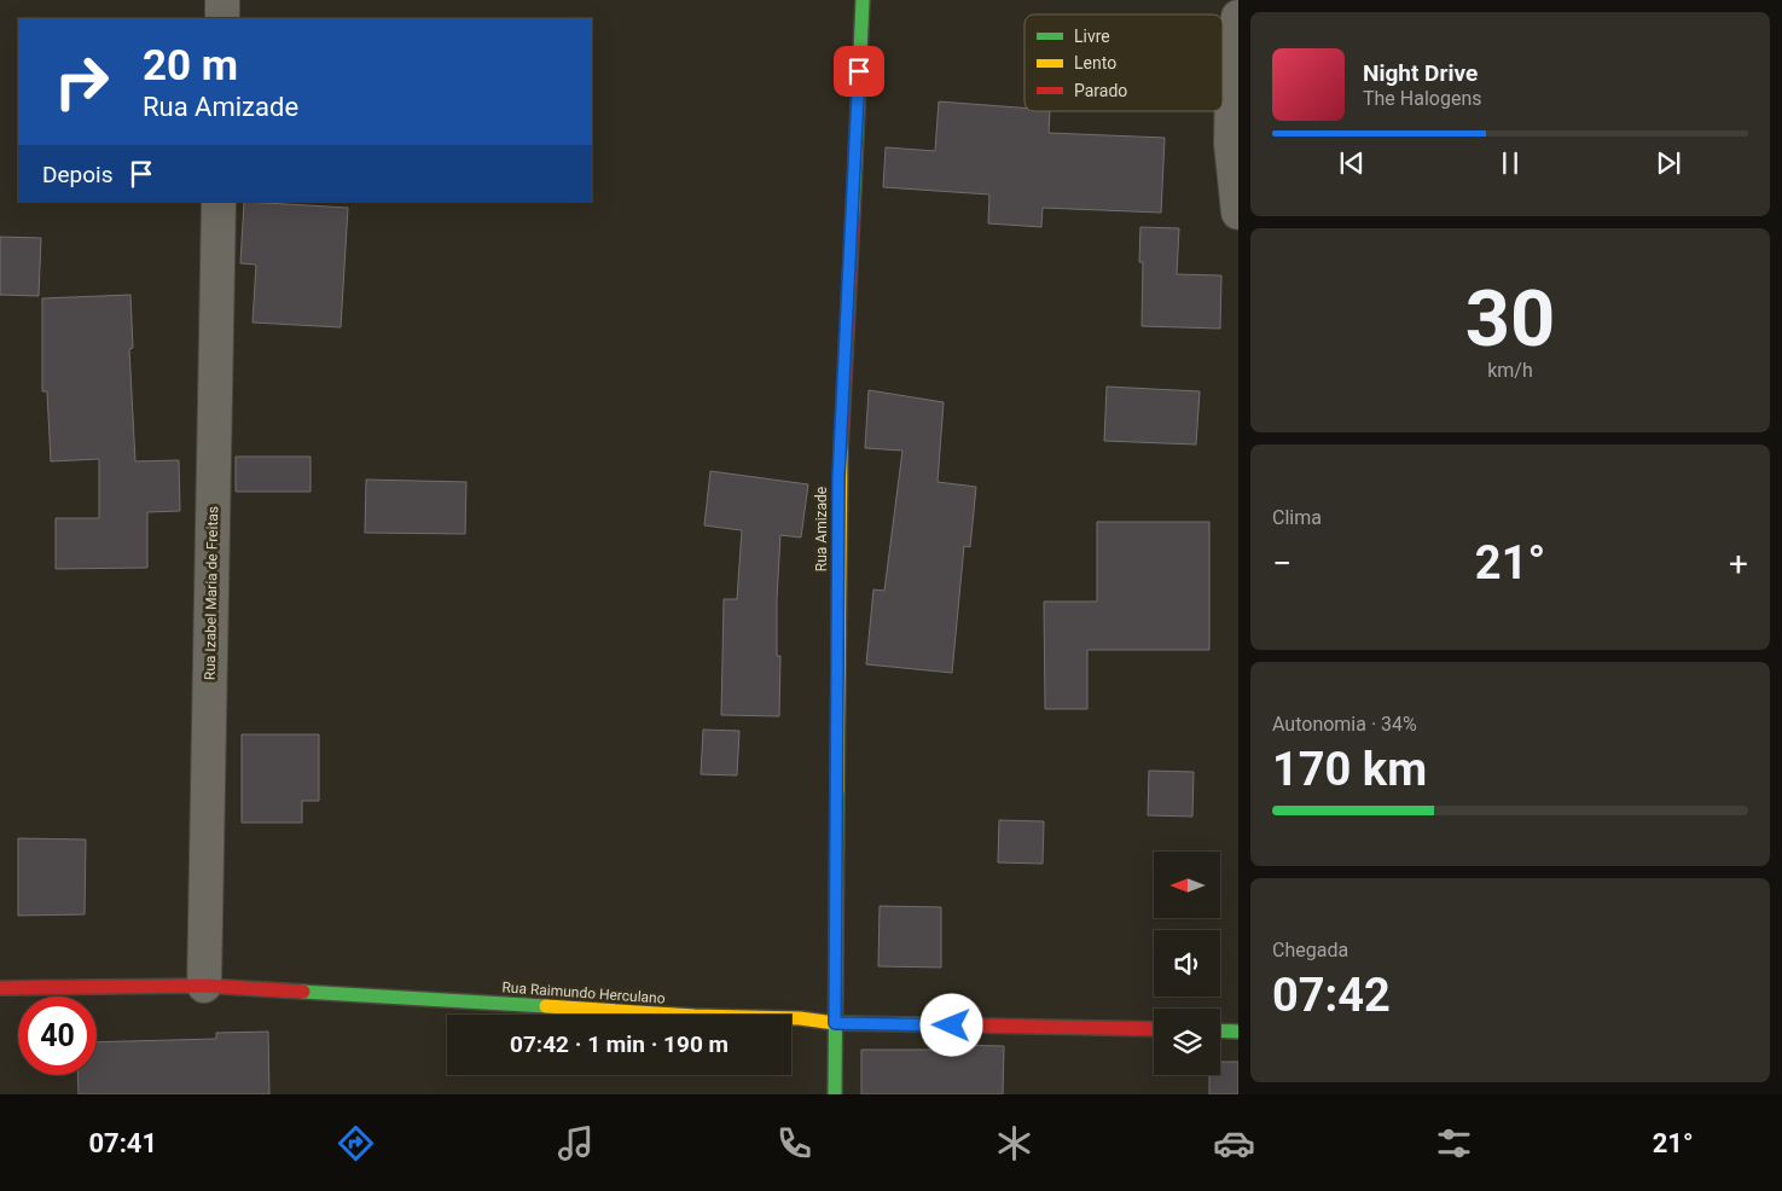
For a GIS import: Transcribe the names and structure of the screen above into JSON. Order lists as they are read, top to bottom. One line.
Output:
{"streets":{"street":["Rua Amizade","Rua Izabel Maria de Freitas","Rua Raimundo Herculano"]},"crossings":[["Rua Amizade","Rua Raimundo Herculano"],["Rua Izabel Maria de Freitas","Rua Raimundo Herculano"]],"legend":["Livre","Lento","Parado"],"north":"left","page":{"turn":["20 m","Rua Amizade"],"song":["Night Drive","The Halogens"],"then":"Depois","tile":[["30","km/h"],"Clima",["Autonomia · 34%","170 km"],["Chegada","07:42"]],"heat":["−","21°","+"],"limit":"40","trip":"07:42 · 1 min · 190 m","tabs":["07:41","21°"]}}
